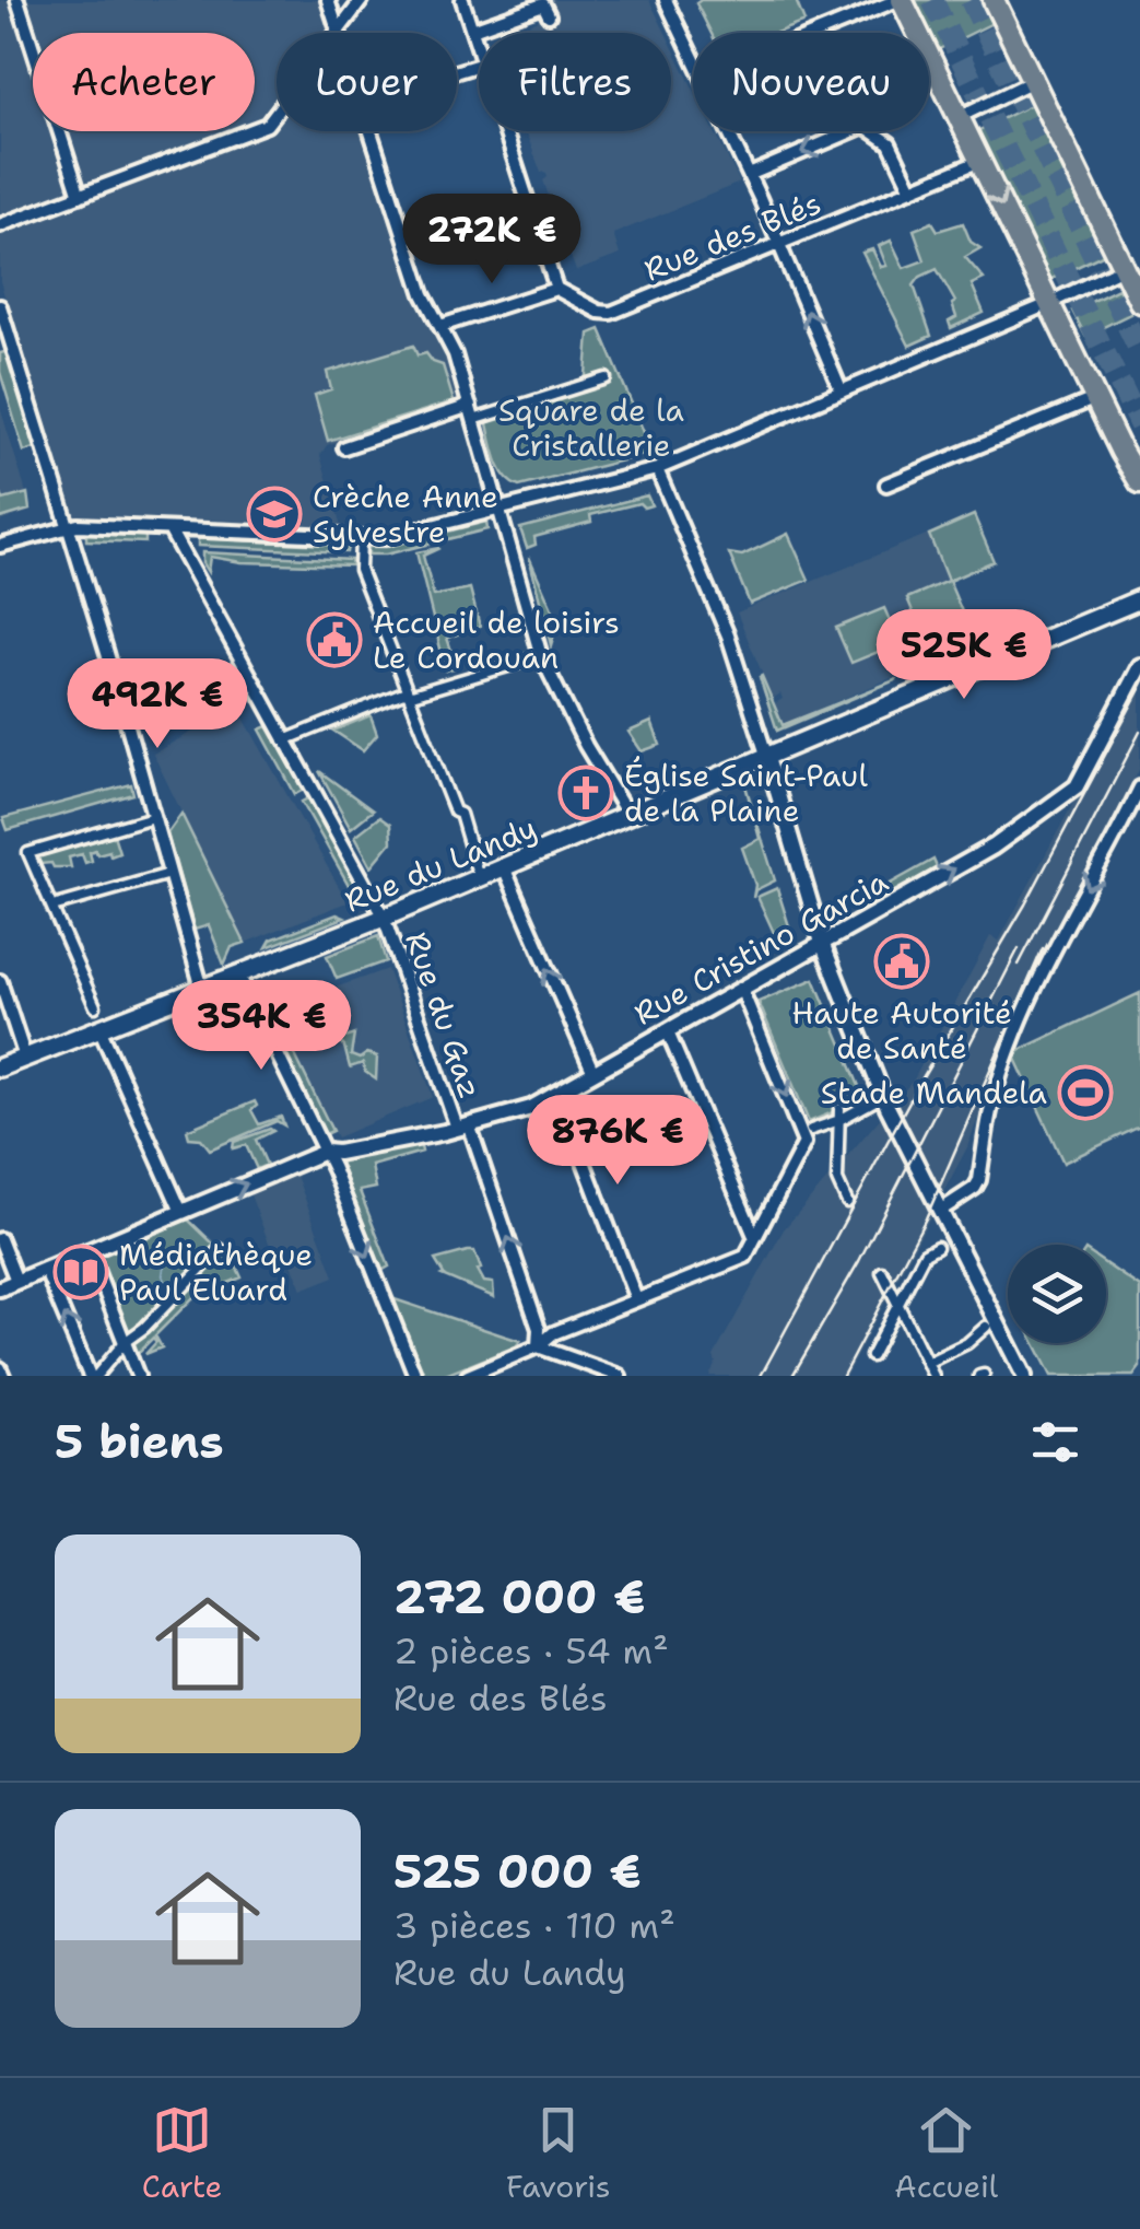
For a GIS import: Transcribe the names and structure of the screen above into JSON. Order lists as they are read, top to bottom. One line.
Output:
{"streets":{"main road":["Rue du Landy"],"street":["Rue des Blés","Rue Cristino Garcia","Rue du Gaz"]},"crossings":[["Rue du Landy","Rue du Gaz"],["Rue Cristino Garcia","Rue du Gaz"]],"one_way":["Rue Cristino Garcia"],"parks":["Square de la Cristallerie"],"places":{"school or university":["Crèche Anne Sylvestre"],"public building":["Accueil de loisirs Le Cordouan","Haute Autorité de Santé"],"church":["Église Saint-Paul de la Plaine"],"sports":["Stade Mandela"],"library":["Médiathèque Paul Eluard"]},"page":{"chip":["Acheter","Louer","Filtres","Nouveau"],"price":["272K €","525K €","492K €","354K €","876K €"],"heading":"5 biens","list":[{"name":"272 000 €","note":"2 pièces · 54 m² · Rue des Blés"},{"name":"525 000 €","note":"3 pièces · 110 m² · Rue du Landy"}],"tabs":["Carte","Favoris","Accueil"]}}
